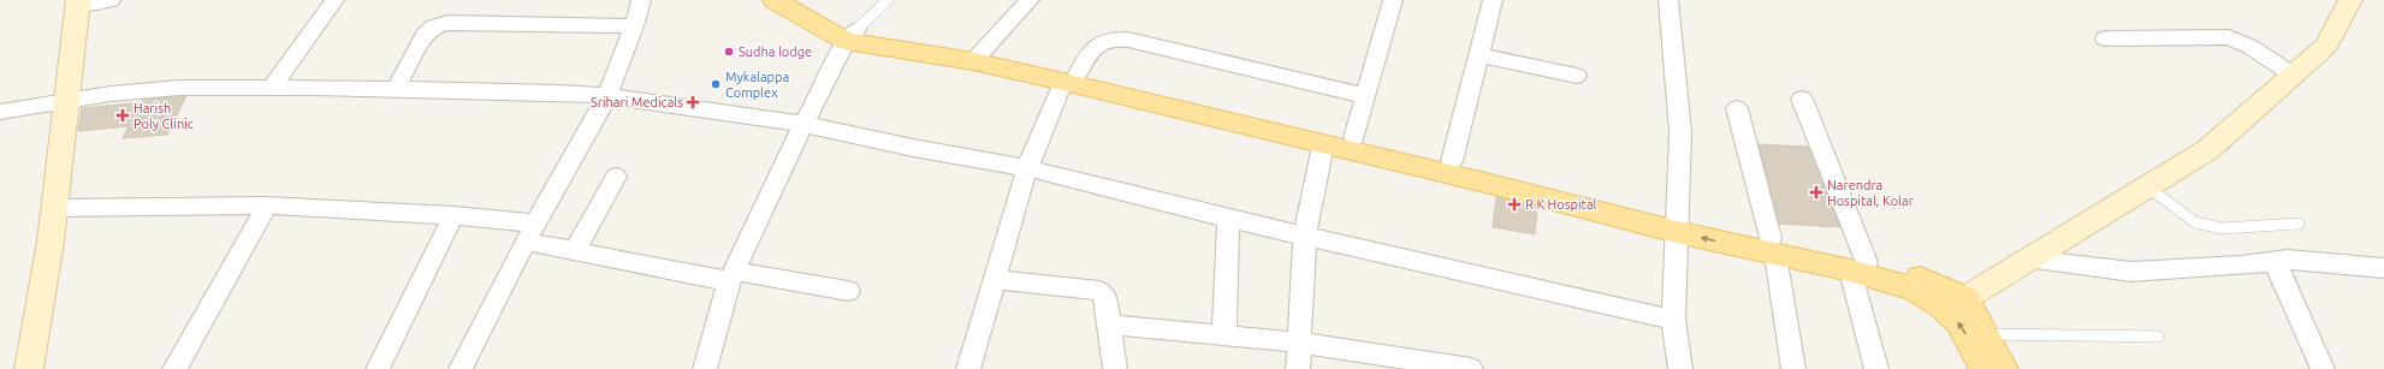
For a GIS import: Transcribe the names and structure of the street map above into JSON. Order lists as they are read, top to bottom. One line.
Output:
{"places":{"other":["Sudha lodge","Mykalappa Complex"],"health":["Srihari Medicals","Harish Poly Clinic","Narendra Hospital, Kolar","R K Hospital"]}}
